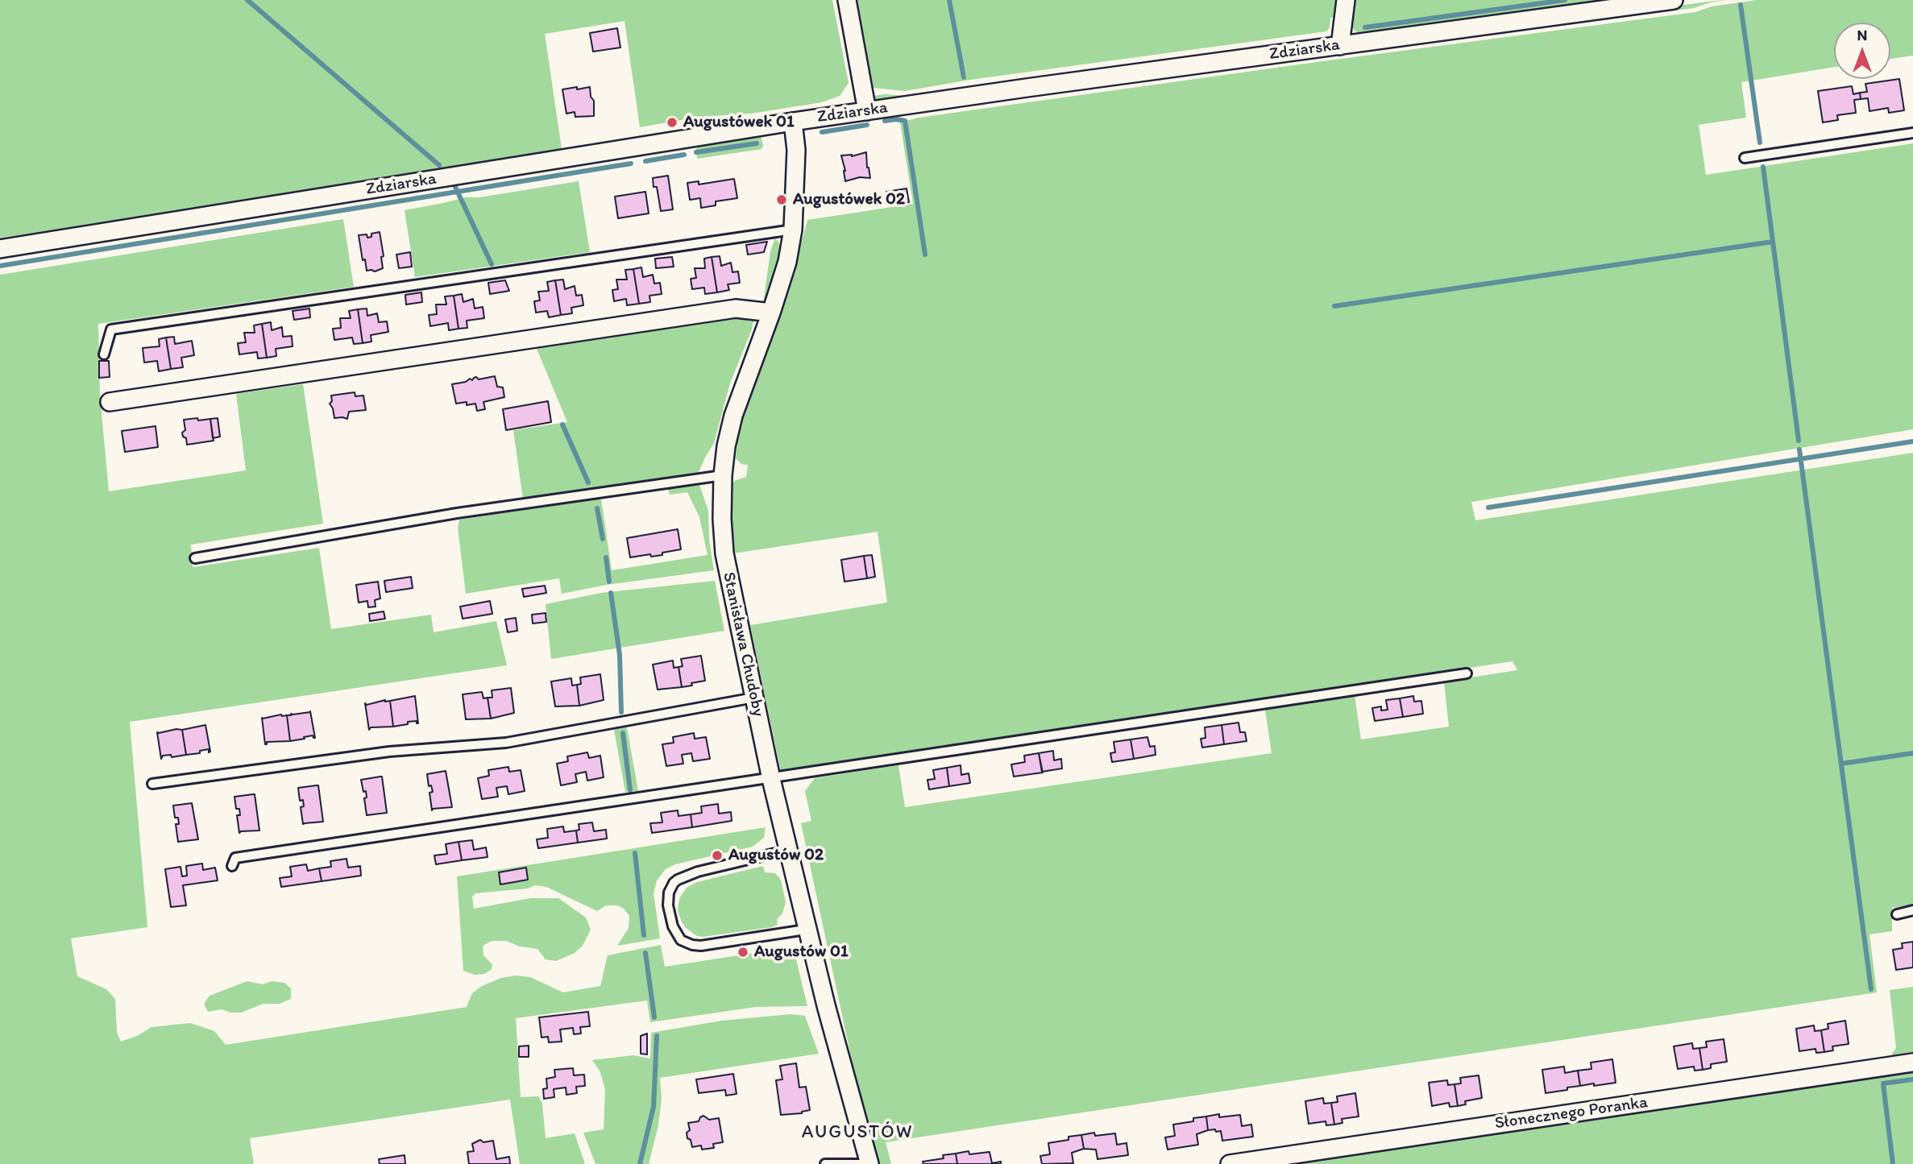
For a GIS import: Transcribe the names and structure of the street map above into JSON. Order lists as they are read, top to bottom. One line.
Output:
{"streets":{"street":["Zdziarska","Stanisława Chudoby","Słonecznego Poranka"]},"crossings":[["Zdziarska","Stanisława Chudoby"]],"districts":["AUGUSTÓW"],"places":["Augustówek 01","Augustówek 02","Augustów 02","Augustów 01"],"north":"top"}
